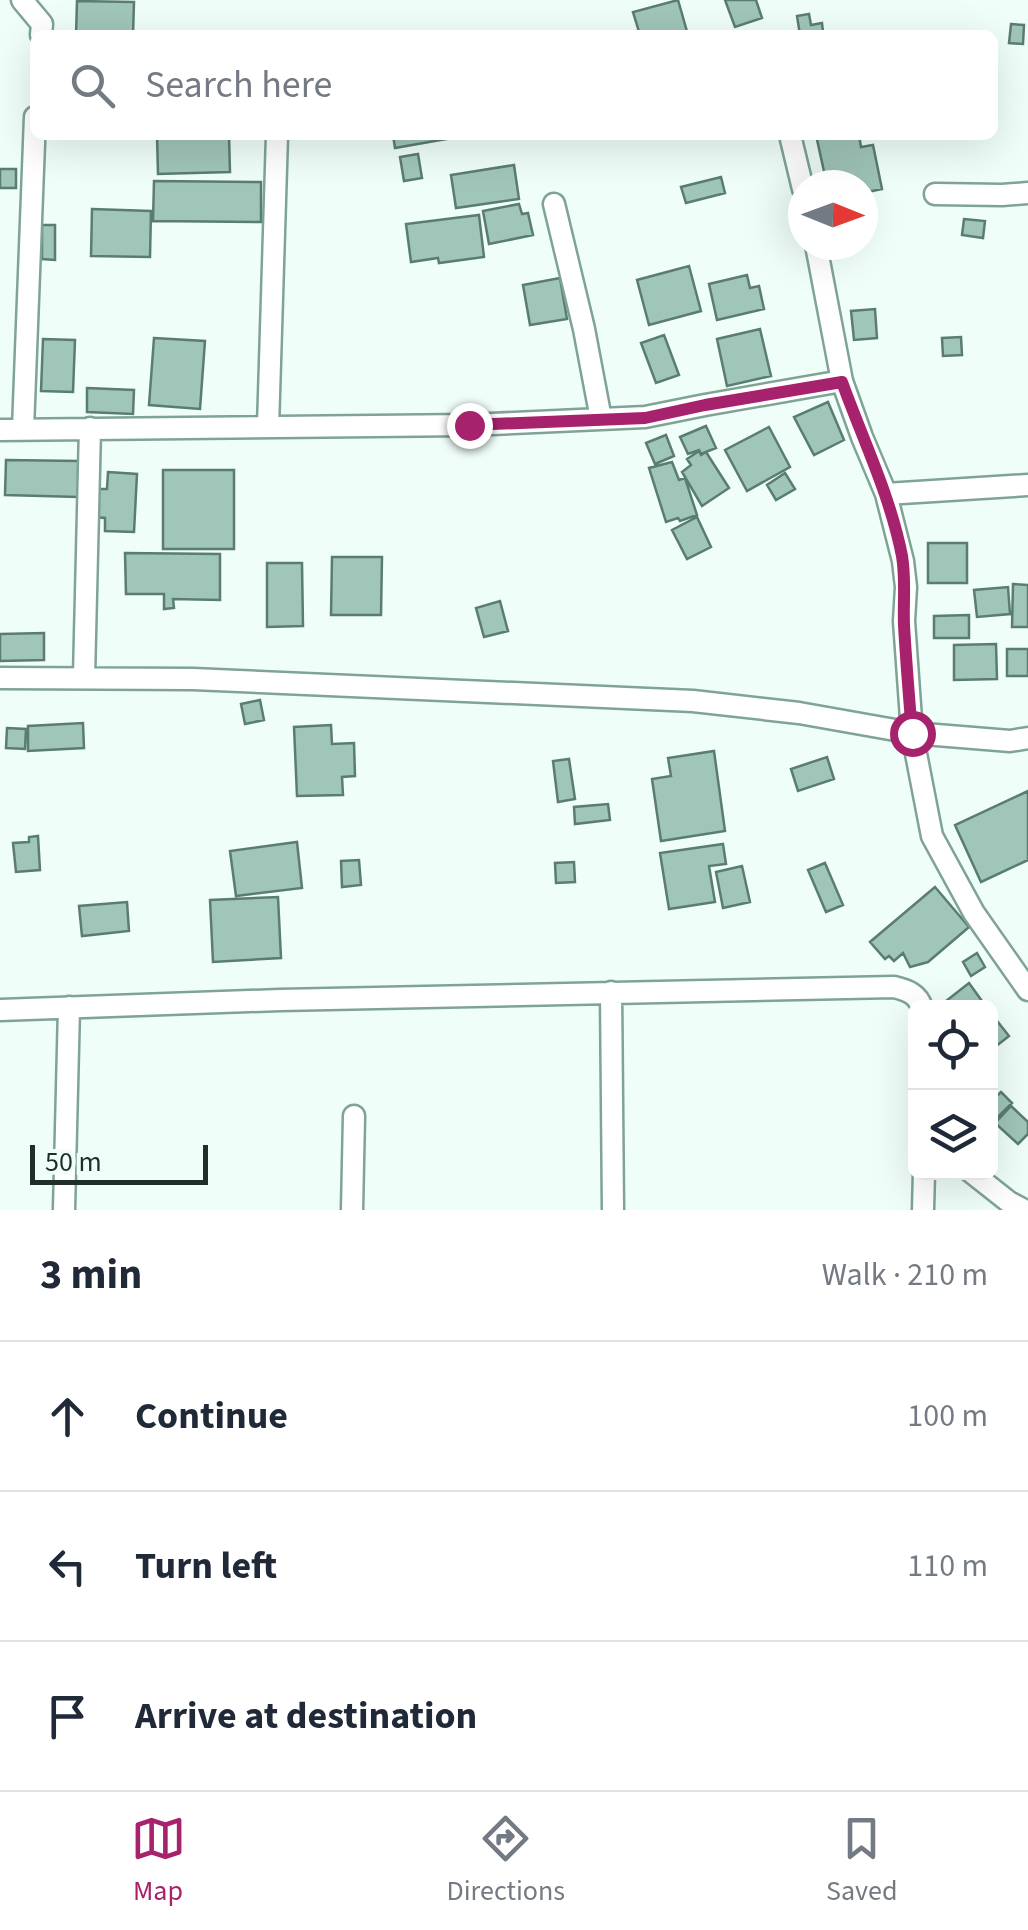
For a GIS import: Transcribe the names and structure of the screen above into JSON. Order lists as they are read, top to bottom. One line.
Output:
{"scale_bar":"50 m","north":"right","page":{"search":"Search here","scale":"50 m","heading":["3 min","Walk · 210 m"],"list":[["Continue","100 m"],["Turn left","110 m"],"Arrive at destination"],"nav":["Map","Directions","Saved"]}}
